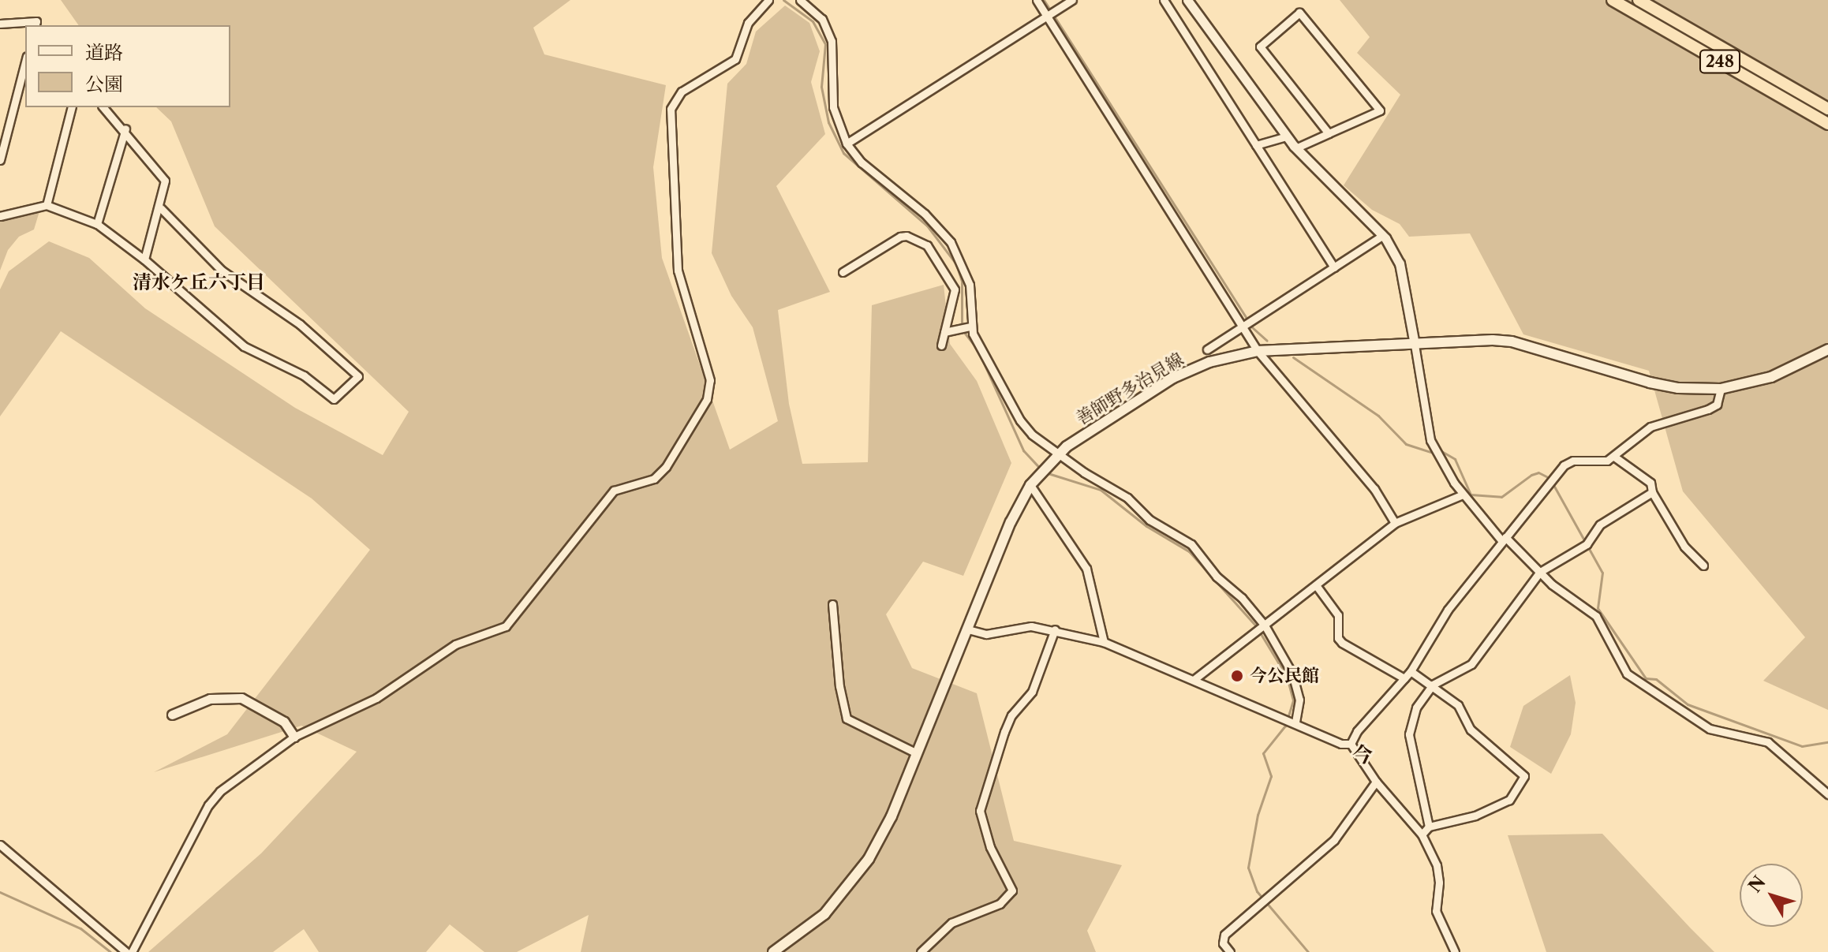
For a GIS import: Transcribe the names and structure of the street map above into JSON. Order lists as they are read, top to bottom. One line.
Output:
{"streets":{"highway":["248"],"main road":["善師野多治見線"]},"districts":["清水ケ丘六丁目","今"],"places":["今公民館"],"legend":["道路","公園"],"north":"top left"}
